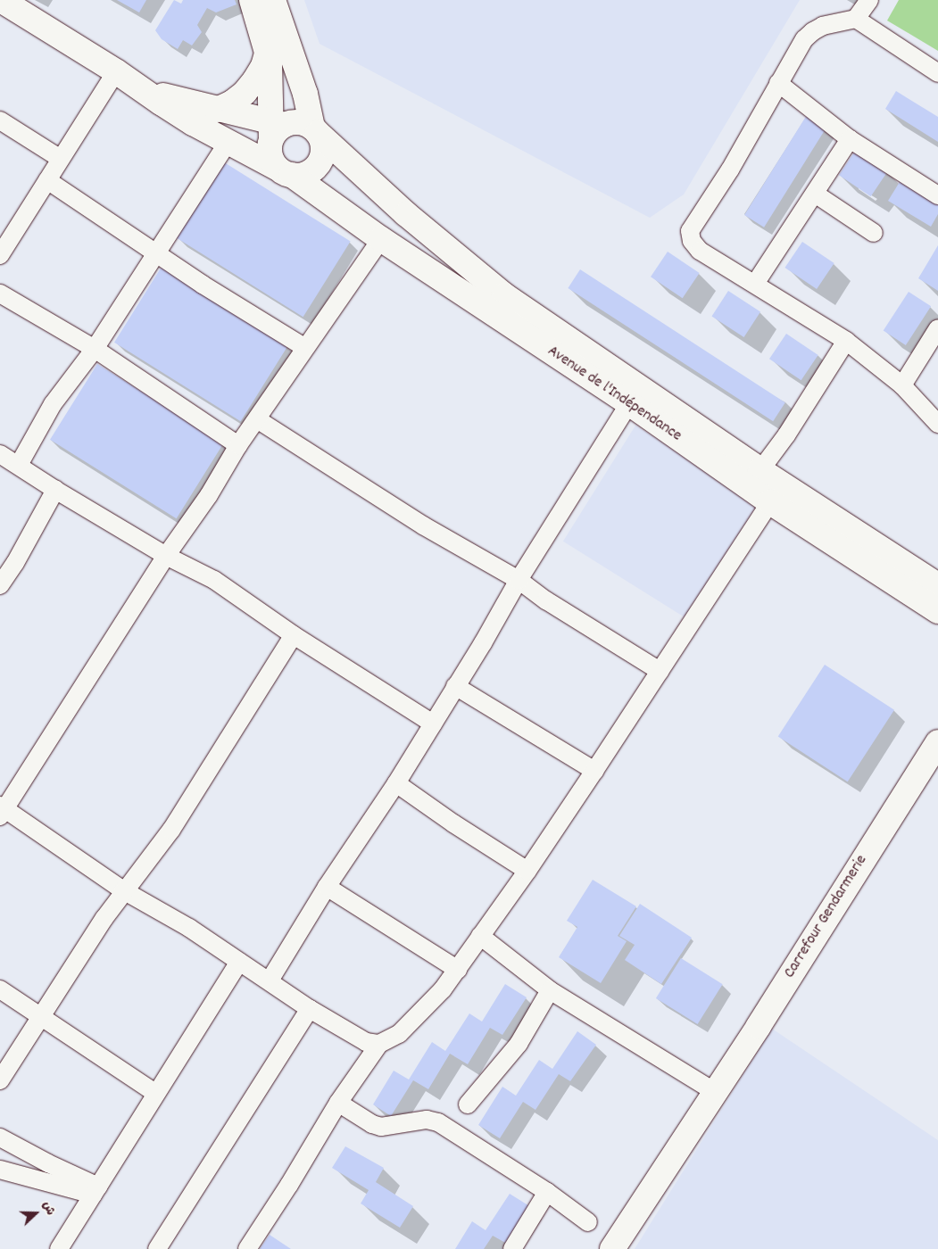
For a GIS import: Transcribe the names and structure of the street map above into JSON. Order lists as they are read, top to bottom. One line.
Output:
{"streets":{"main road":["Avenue de l'Indépendance","Carrefour Gendarmerie"]},"north":"right"}
